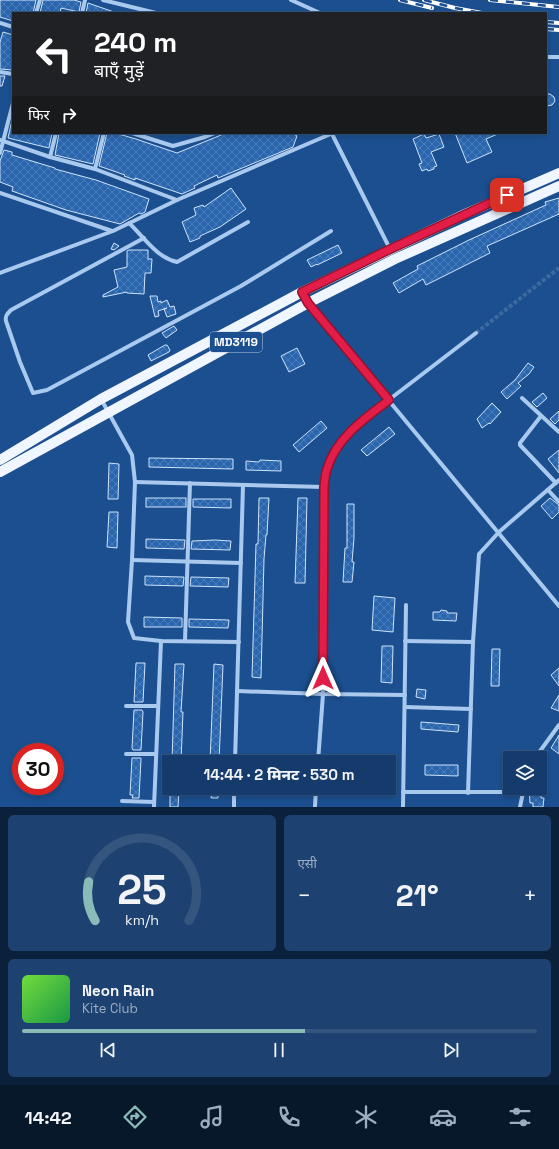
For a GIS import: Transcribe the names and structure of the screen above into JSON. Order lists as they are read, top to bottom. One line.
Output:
{"streets":{"main road":["MD3119"]},"page":{"turn":["240 m","बाएँ मुड़ें"],"then":"फिर","limit":"30","trip":"14:44 · 2 मिनट · 530 m","tile":"एसी","heat":["−","21°","+"],"song":["Neon Rain","Kite Club"],"tabs":"14:42","gauge":["25","km/h"]}}
